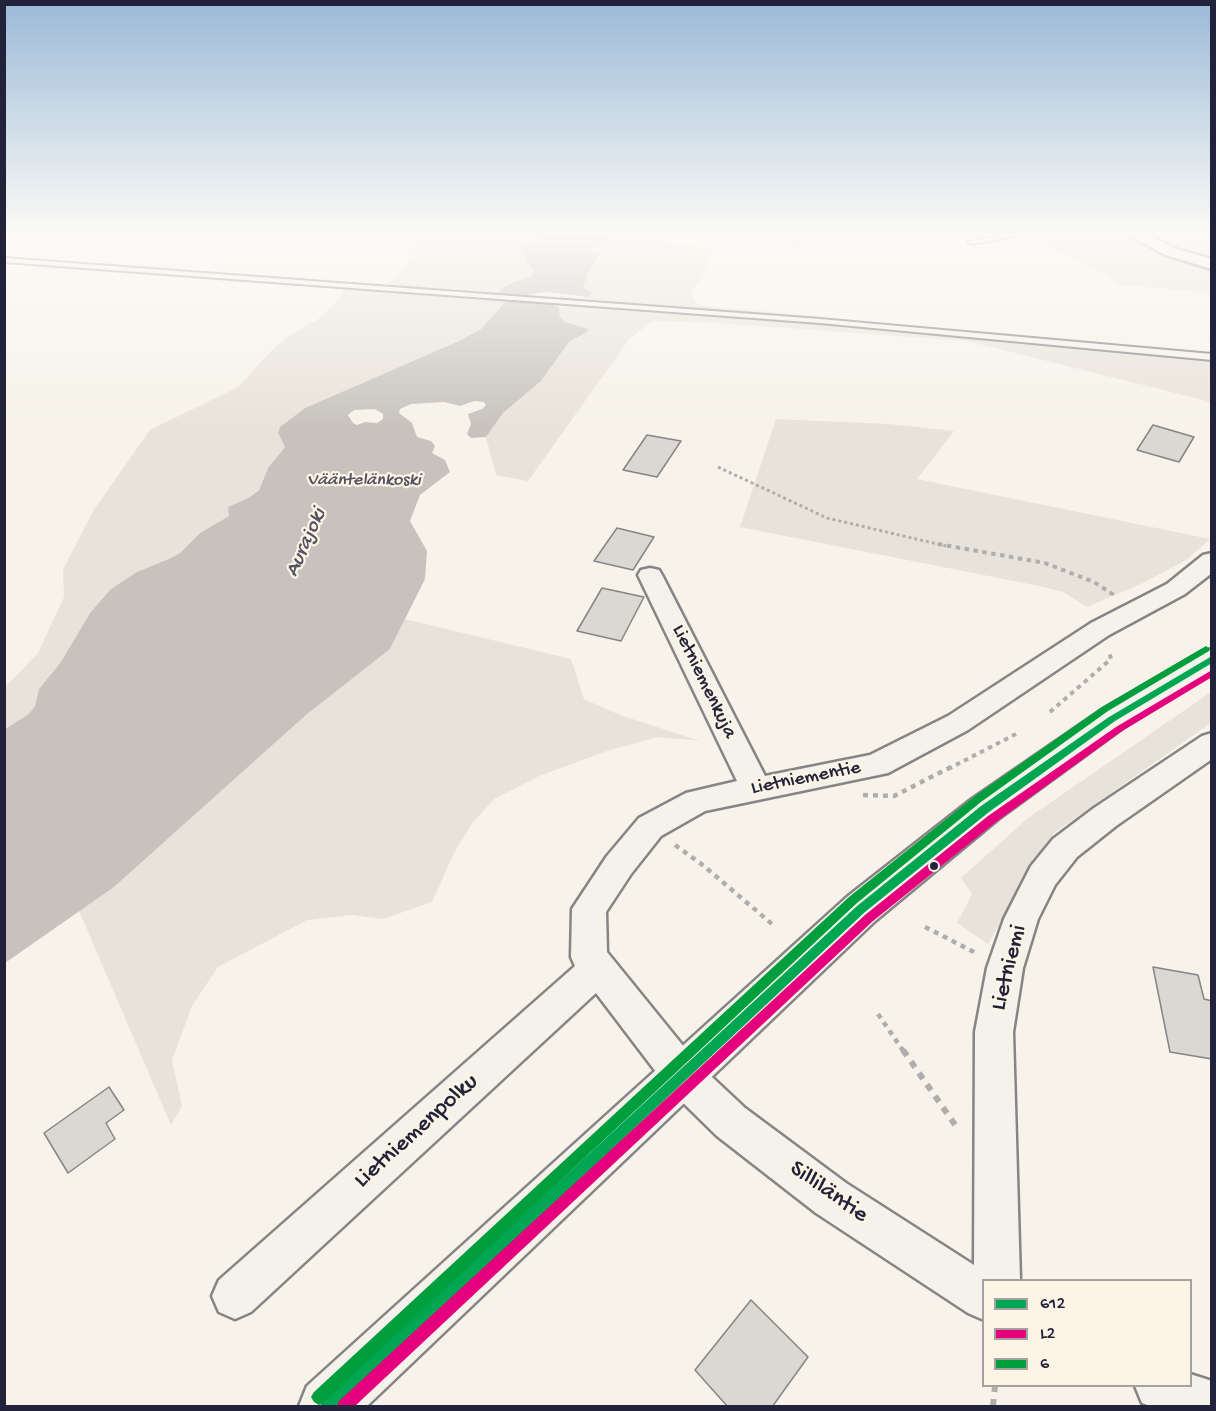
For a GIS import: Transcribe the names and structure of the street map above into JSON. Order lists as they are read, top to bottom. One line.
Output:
{"streets":{"street":["Lietniemenkuja","Lietniementie","Lietniemi","Lietniemenpolku","Silliläntie"]},"crossings":[["Lietniemenkuja","Lietniementie"],["Lietniementie","Lietniemenpolku"],["Lietniementie","Silliläntie"]],"water":["Vääntelänkoski","Aurajoki"],"lines":["transit line 6","transit line 612","transit line L2"],"legend":["612","L2","6"]}
